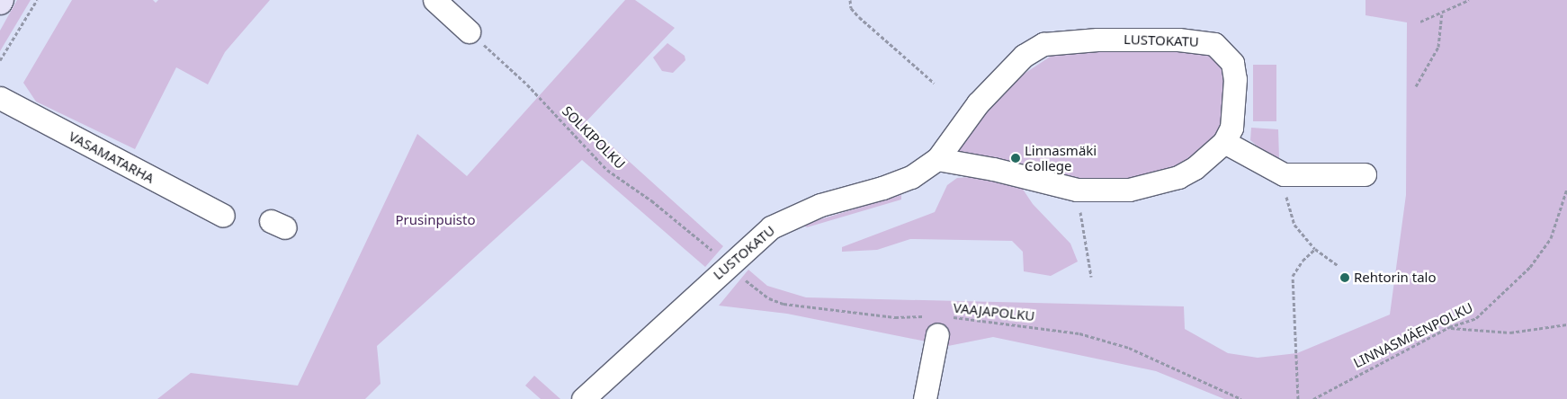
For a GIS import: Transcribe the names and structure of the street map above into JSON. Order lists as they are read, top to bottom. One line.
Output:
{"streets":{"street":["LUSTOKATU","VASAMATARHA"],"path":["SOLKIPOLKU","VAAJAPOLKU","LINNASMÄENPOLKU"]},"parks":["Prusinpuisto"],"places":["Linnasmäki College","Rehtorin talo"]}
